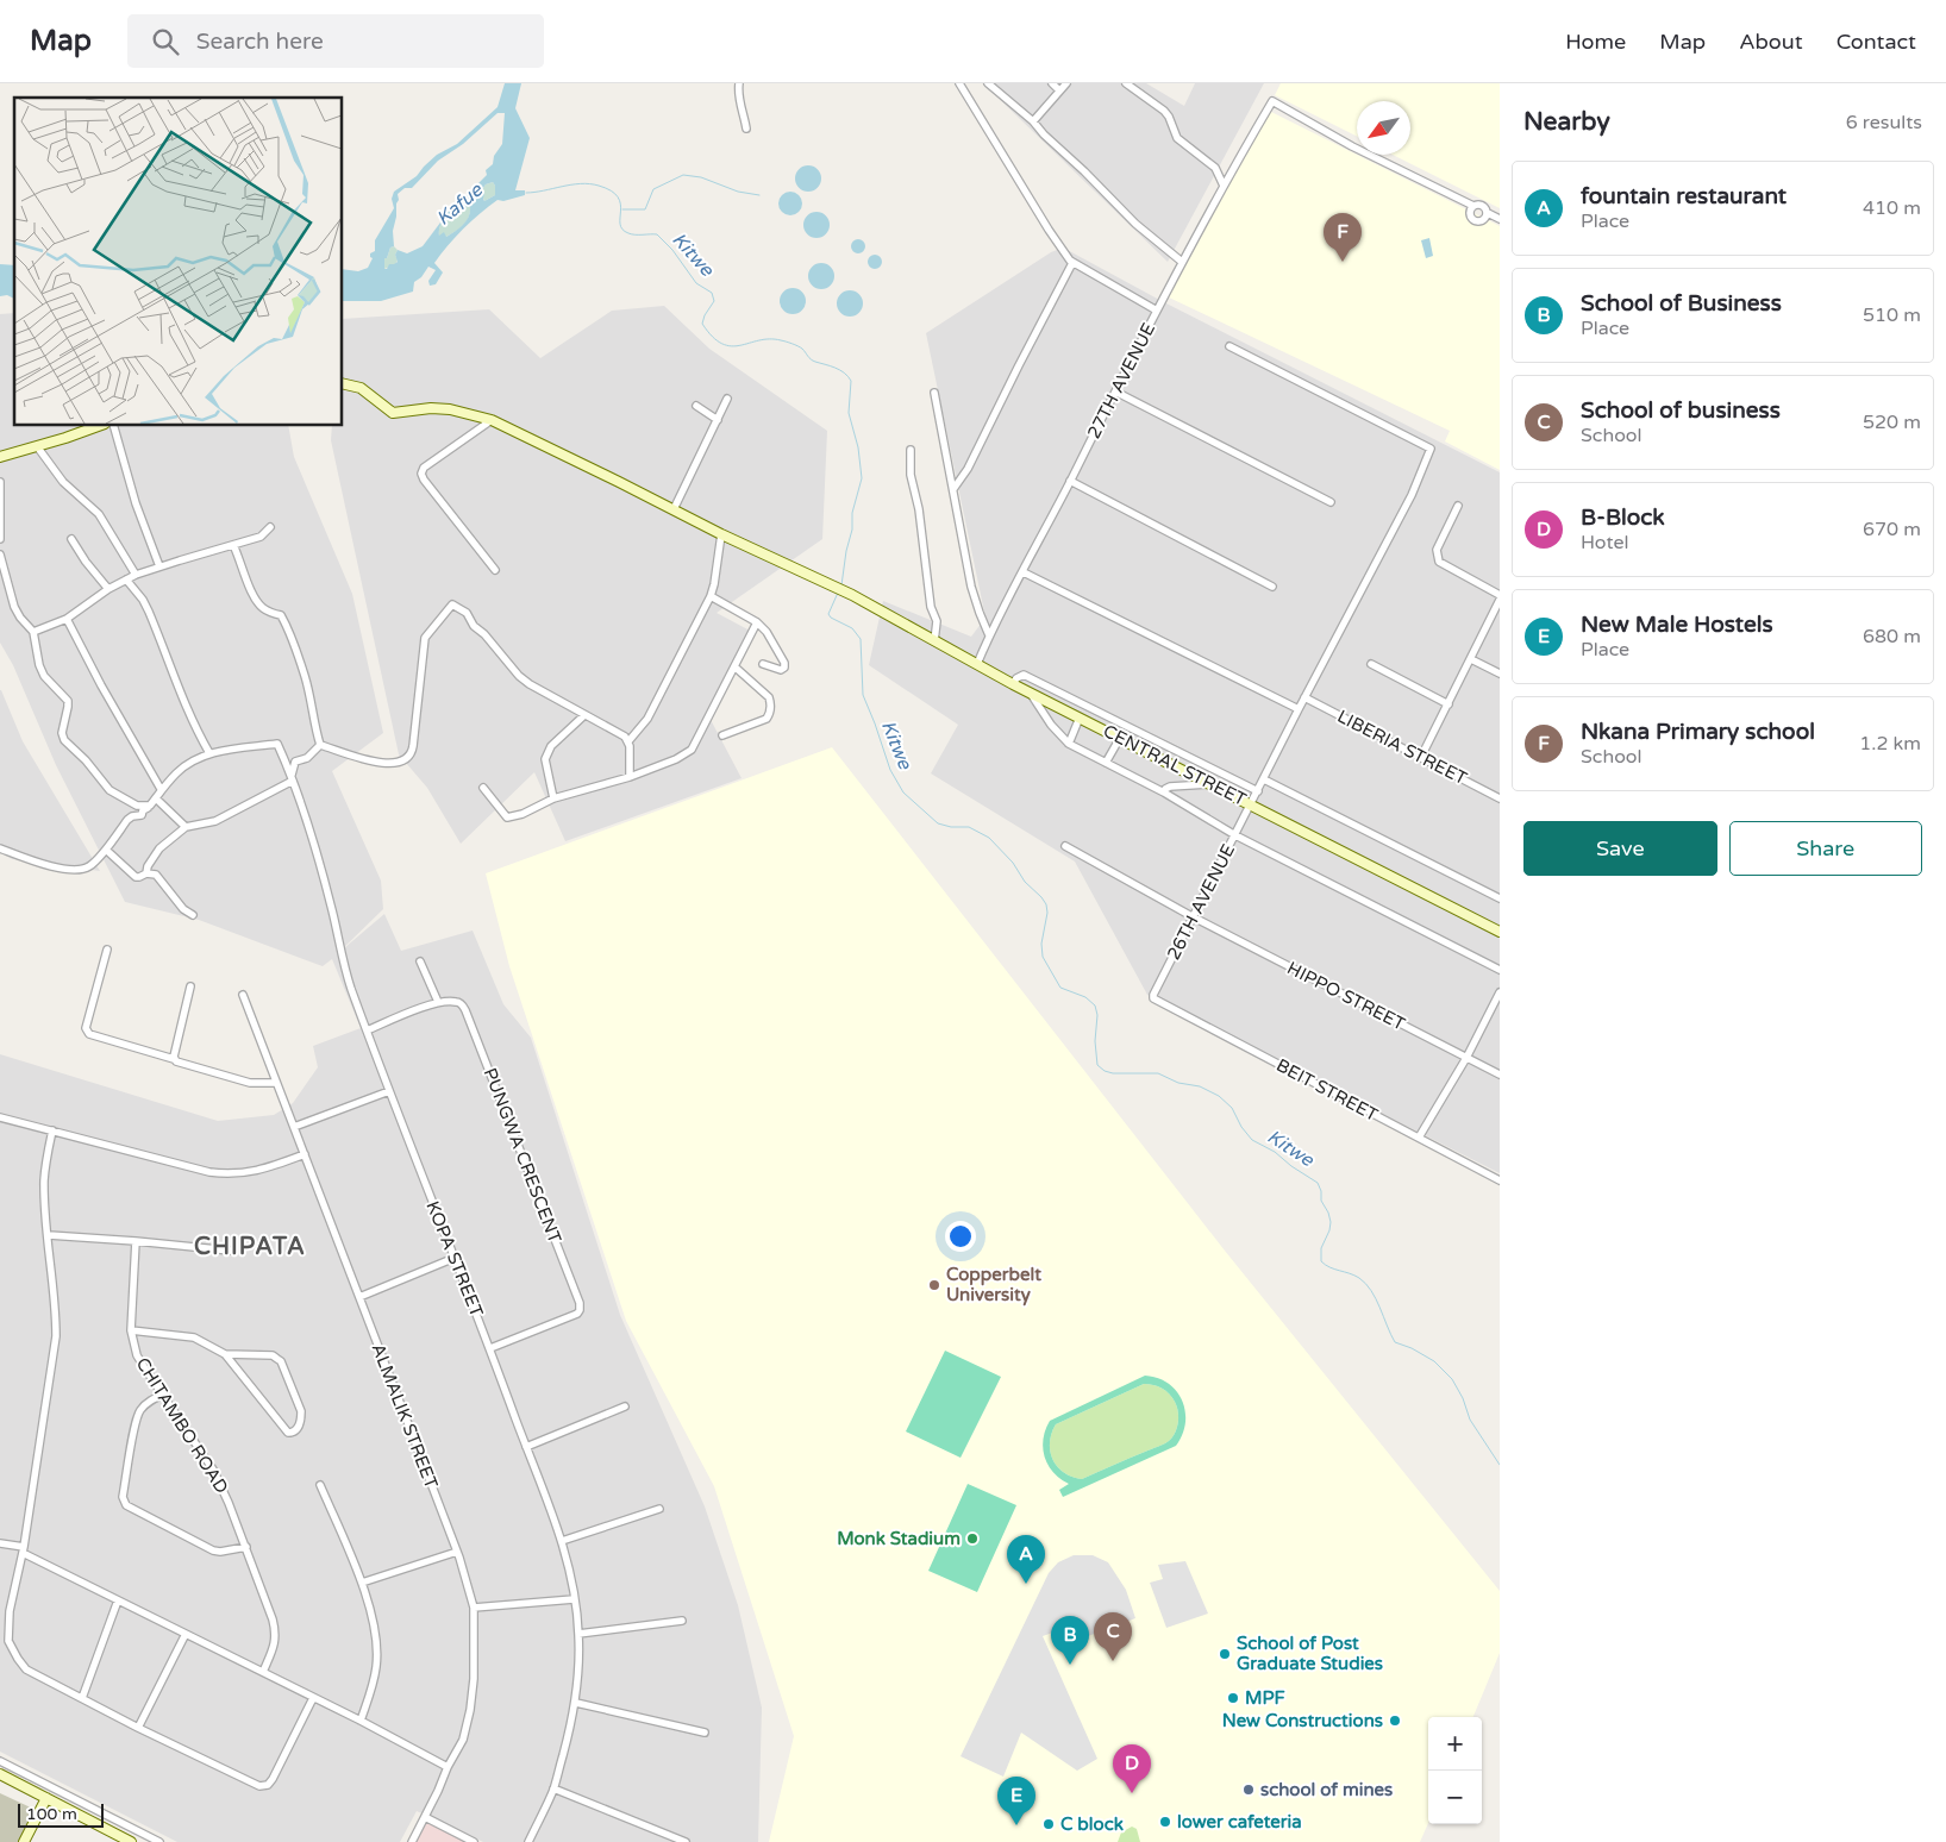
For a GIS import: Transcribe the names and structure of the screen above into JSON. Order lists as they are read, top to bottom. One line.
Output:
{"streets":{"street":["27TH AVENUE","LIBERIA STREET","CENTRAL STREET","26TH AVENUE","HIPPO STREET","BEIT STREET","PUNGWA CRESCENT","KOPA STREET","ALMALIK STREET","CHITAMBO ROAD"]},"crossings":[["27TH AVENUE","CENTRAL STREET"],["LIBERIA STREET","26TH AVENUE"],["CENTRAL STREET","26TH AVENUE"],["26TH AVENUE","HIPPO STREET"],["26TH AVENUE","BEIT STREET"],["PUNGWA CRESCENT","KOPA STREET"]],"districts":["CHIPATA"],"water":["Kafue","Kitwe"],"places":["Copperbelt University","Monk Stadium","School of Post Graduate Studies","MPF","New Constructions","school of mines","lower cafeteria","C block"],"scale_bar":"100 m","north":"bottom left","page":{"header":"Map","search":"Search here","nav":["Home","Map","About","Contact"],"heading":["Nearby","6 results"],"list":[{"mark":"A","name":"fountain restaurant","note":"Place","value":"410 m"},{"mark":"B","name":"School of Business","note":"Place","value":"510 m"},{"mark":"C","name":"School of business","note":"School","value":"520 m"},{"mark":"D","name":"B-Block","note":"Hotel","value":"670 m"},{"mark":"E","name":"New Male Hostels","note":"Place","value":"680 m"},{"mark":"F","name":"Nkana Primary school","note":"School","value":"1.2 km"}],"pins":["F","A","C","B","D","E"],"buttons":["Save","Share"],"map_buttons":["+","−"],"scale":"100 m"}}
